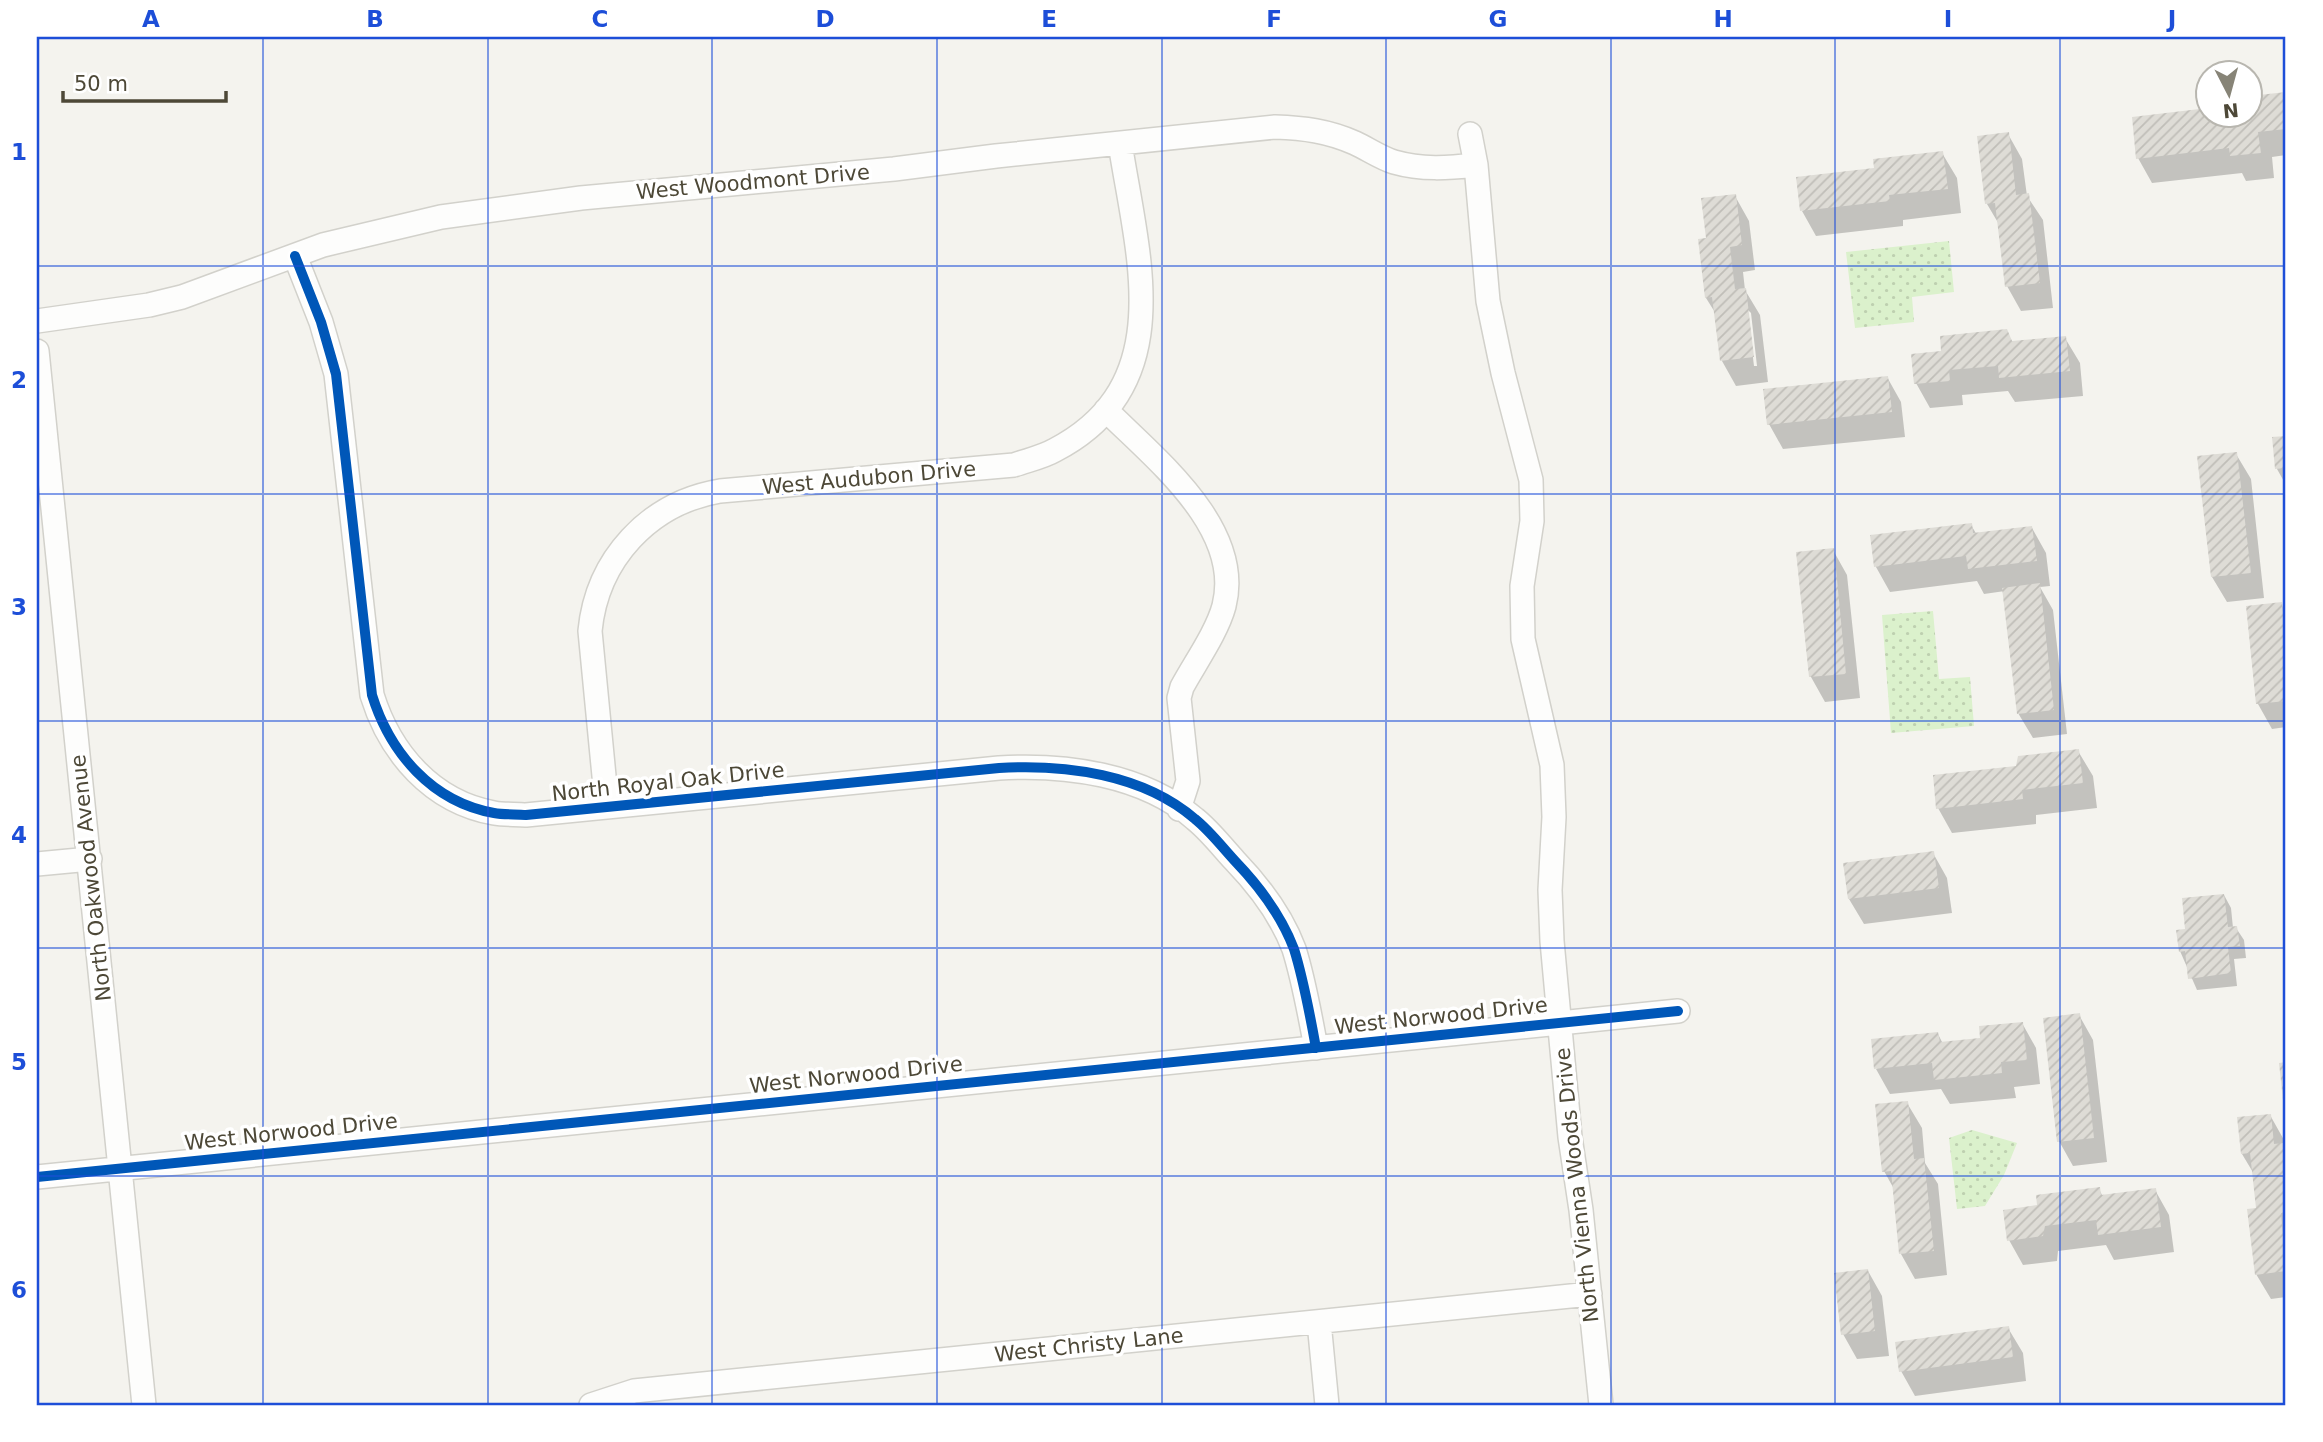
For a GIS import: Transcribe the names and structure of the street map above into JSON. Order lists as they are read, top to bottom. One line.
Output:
{"streets":{"street":["West Woodmont Drive","West Audubon Drive","North Royal Oak Drive","North Oakwood Avenue","West Norwood Drive","North Vienna Woods Drive","West Christy Lane"]},"crossings":[["West Woodmont Drive","West Audubon Drive"],["West Woodmont Drive","North Royal Oak Drive"],["West Woodmont Drive","North Vienna Woods Drive"],["West Audubon Drive","North Royal Oak Drive"],["North Royal Oak Drive","West Norwood Drive"],["North Oakwood Avenue","West Norwood Drive"],["West Norwood Drive","North Vienna Woods Drive"],["North Vienna Woods Drive","West Christy Lane"]],"scale_bar":"50 m","north":"bottom","grid":{"columns":["A","B","C","D","E","F","G","H","I","J"],"rows":["1","2","3","4","5","6"]}}
